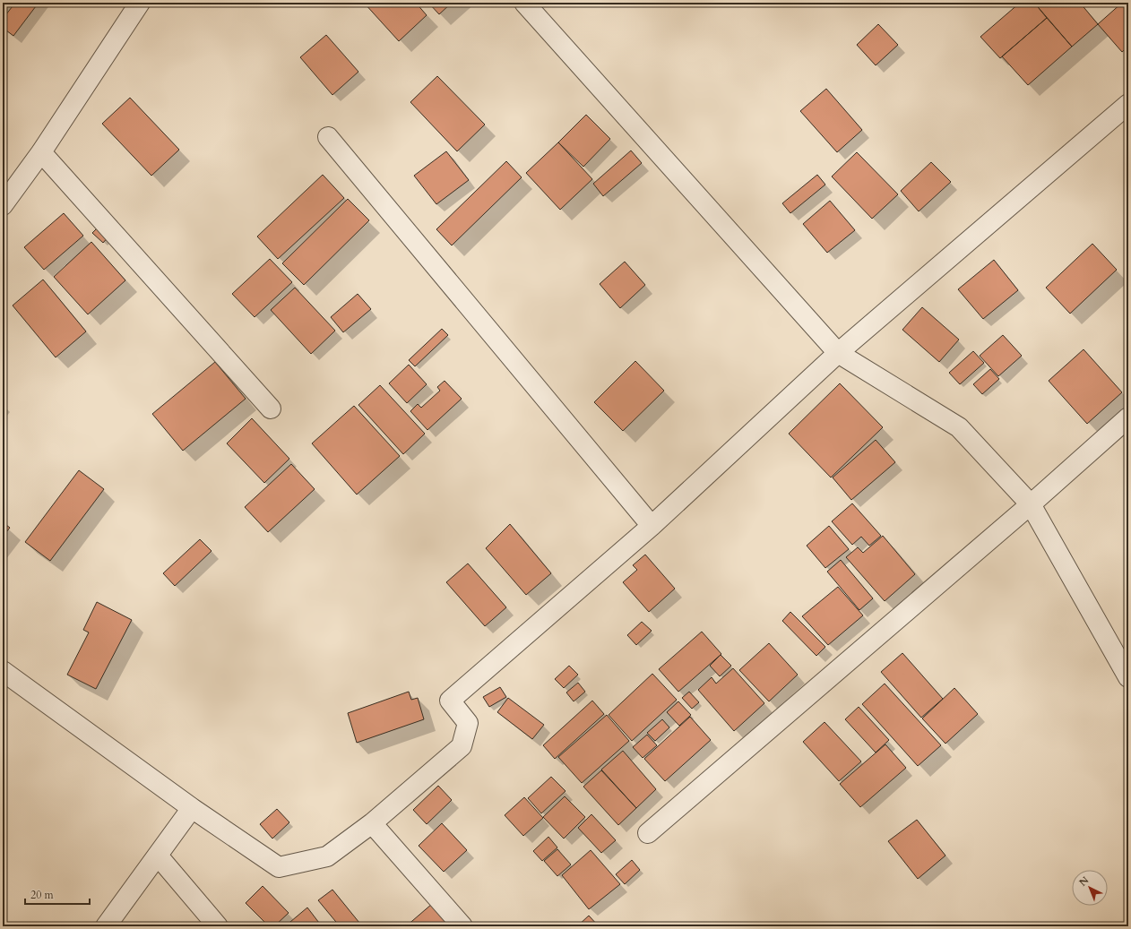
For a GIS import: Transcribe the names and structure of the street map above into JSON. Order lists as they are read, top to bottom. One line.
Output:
{"scale_bar":"20 m","north":"top left"}
